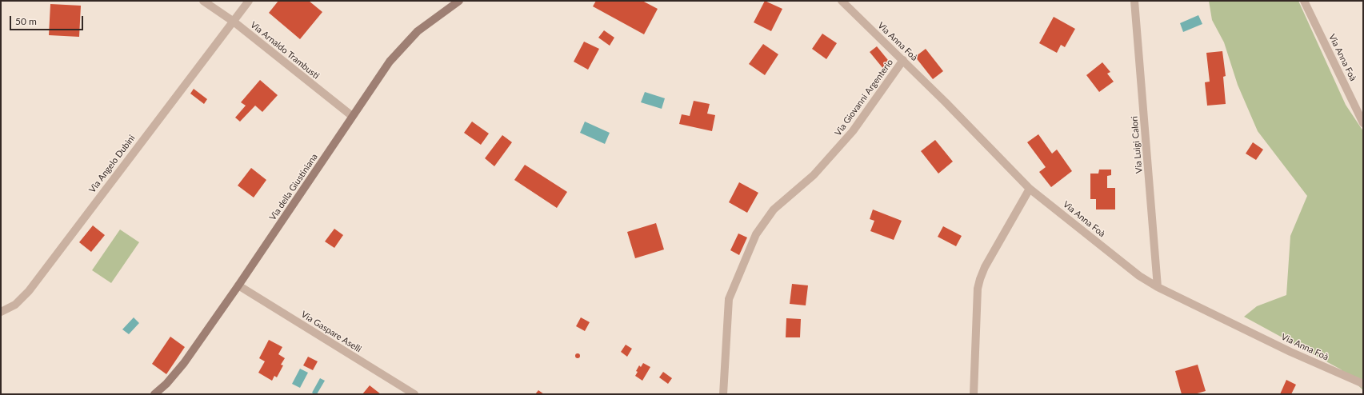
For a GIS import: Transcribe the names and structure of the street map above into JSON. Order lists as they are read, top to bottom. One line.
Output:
{"streets":{"street":["Via Anna Foà","Via Arnaldo Trambusti","Via Giovanni Argenterio","Via Luigi Calori","Via Angelo Dubini","Via della Giustiniana","Via Gaspare Aselli"]},"crossings":[["Via Anna Foà","Via Giovanni Argenterio"],["Via Anna Foà","Via Luigi Calori"],["Via Arnaldo Trambusti","Via Angelo Dubini"],["Via Arnaldo Trambusti","Via della Giustiniana"],["Via della Giustiniana","Via Gaspare Aselli"]],"scale_bar":"50 m"}
